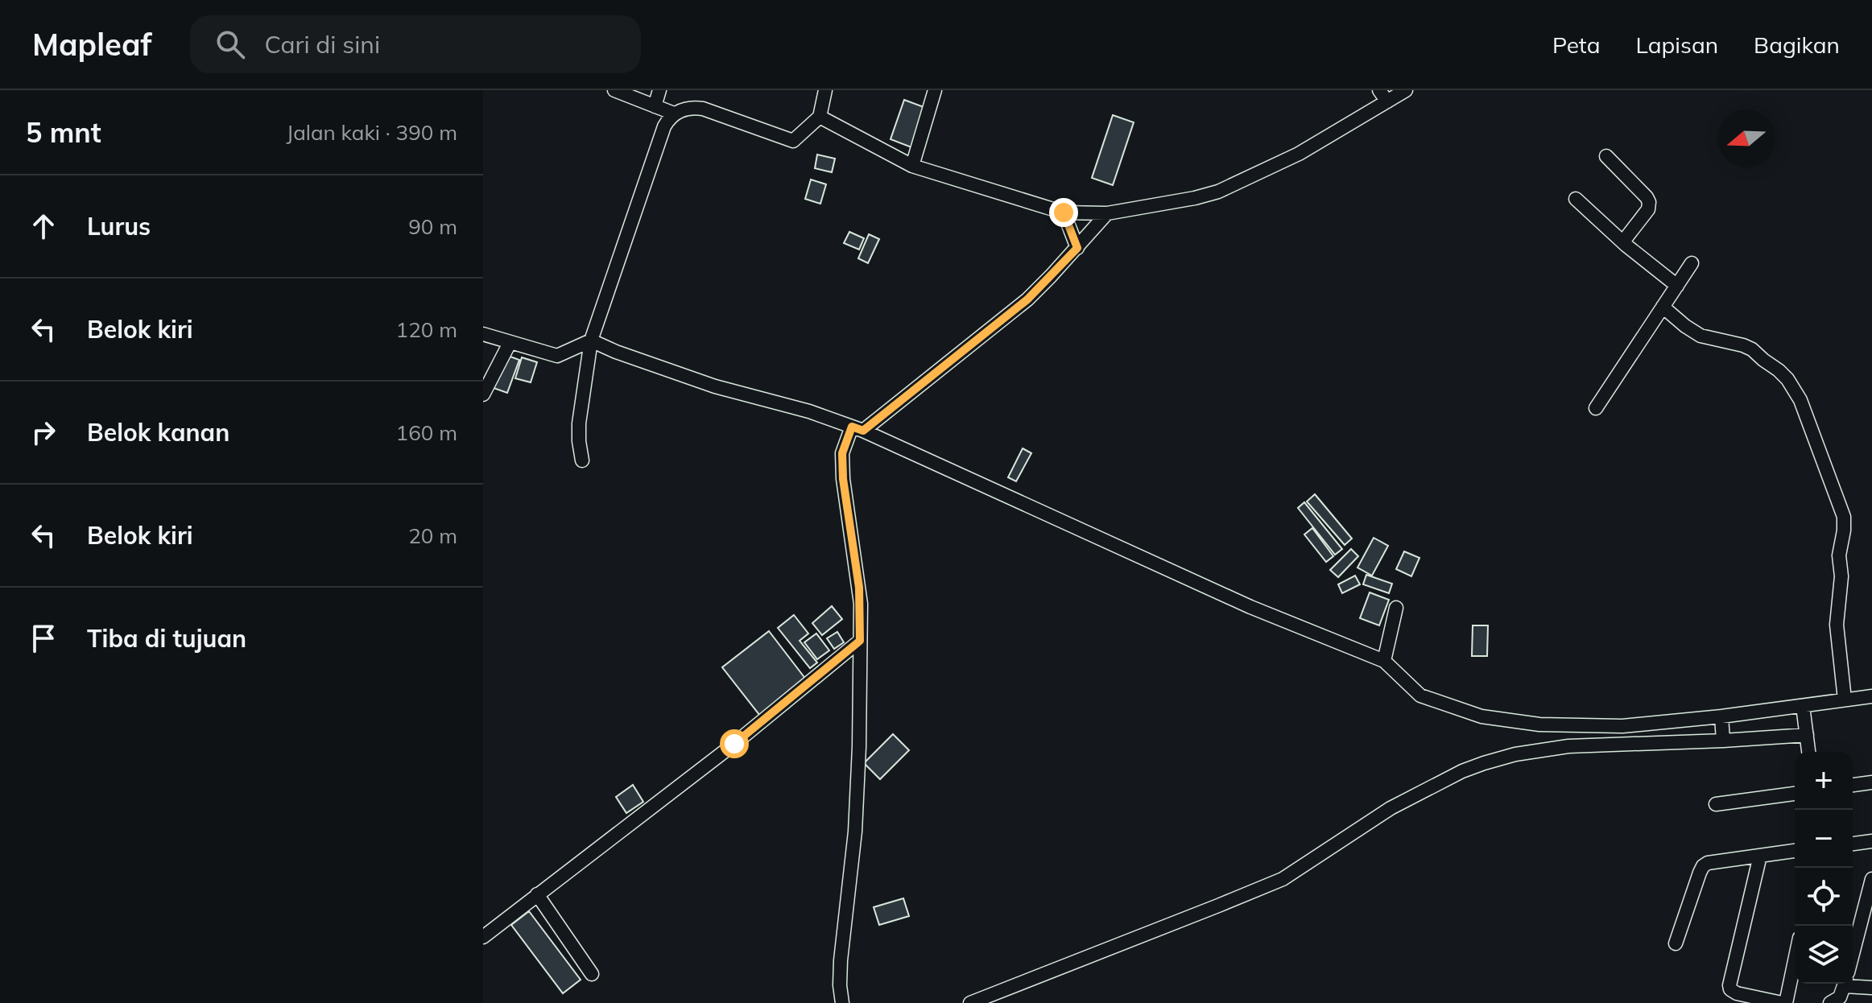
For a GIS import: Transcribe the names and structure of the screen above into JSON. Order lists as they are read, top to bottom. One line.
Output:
{"north":"left","page":{"header":"Mapleaf","search":"Cari di sini","nav":["Peta","Lapisan","Bagikan"],"heading":["5 mnt","Jalan kaki · 390 m"],"list":[["Lurus","90 m"],["Belok kiri","120 m"],["Belok kanan","160 m"],["Belok kiri","20 m"],"Tiba di tujuan"],"map_buttons":["+","−"]}}
